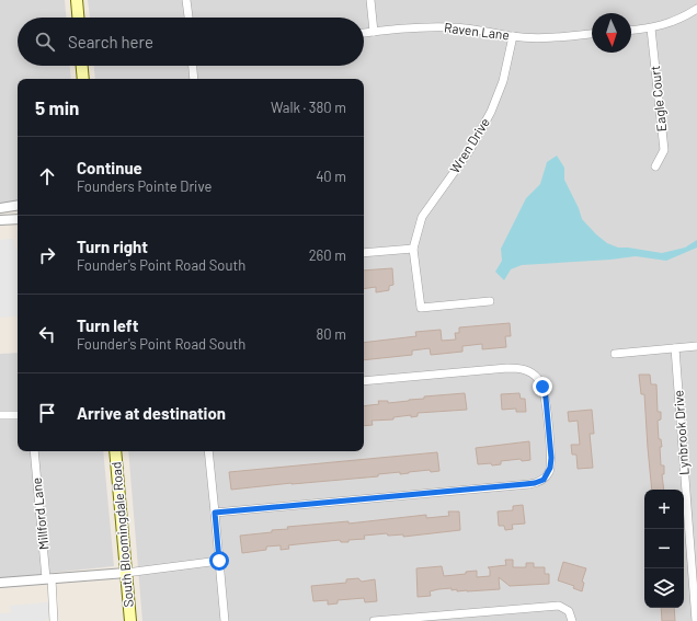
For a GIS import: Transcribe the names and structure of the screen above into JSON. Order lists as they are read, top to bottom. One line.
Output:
{"streets":{"main road":["South Bloomingdale Road"],"street":["Raven Lane","Eagle Court","Wren Drive","Lynbrook Drive","Millford Lane"]},"crossings":[["Raven Lane","Wren Drive"]],"north":"bottom","page":{"search":"Search here","heading":["5 min","Walk · 380 m"],"list":[["Continue","Founders Pointe Drive","40 m"],["Turn right","Founder's Point Road South","260 m"],["Turn left","Founder's Point Road South","80 m"],"Arrive at destination"],"map_buttons":["+","−"]}}
